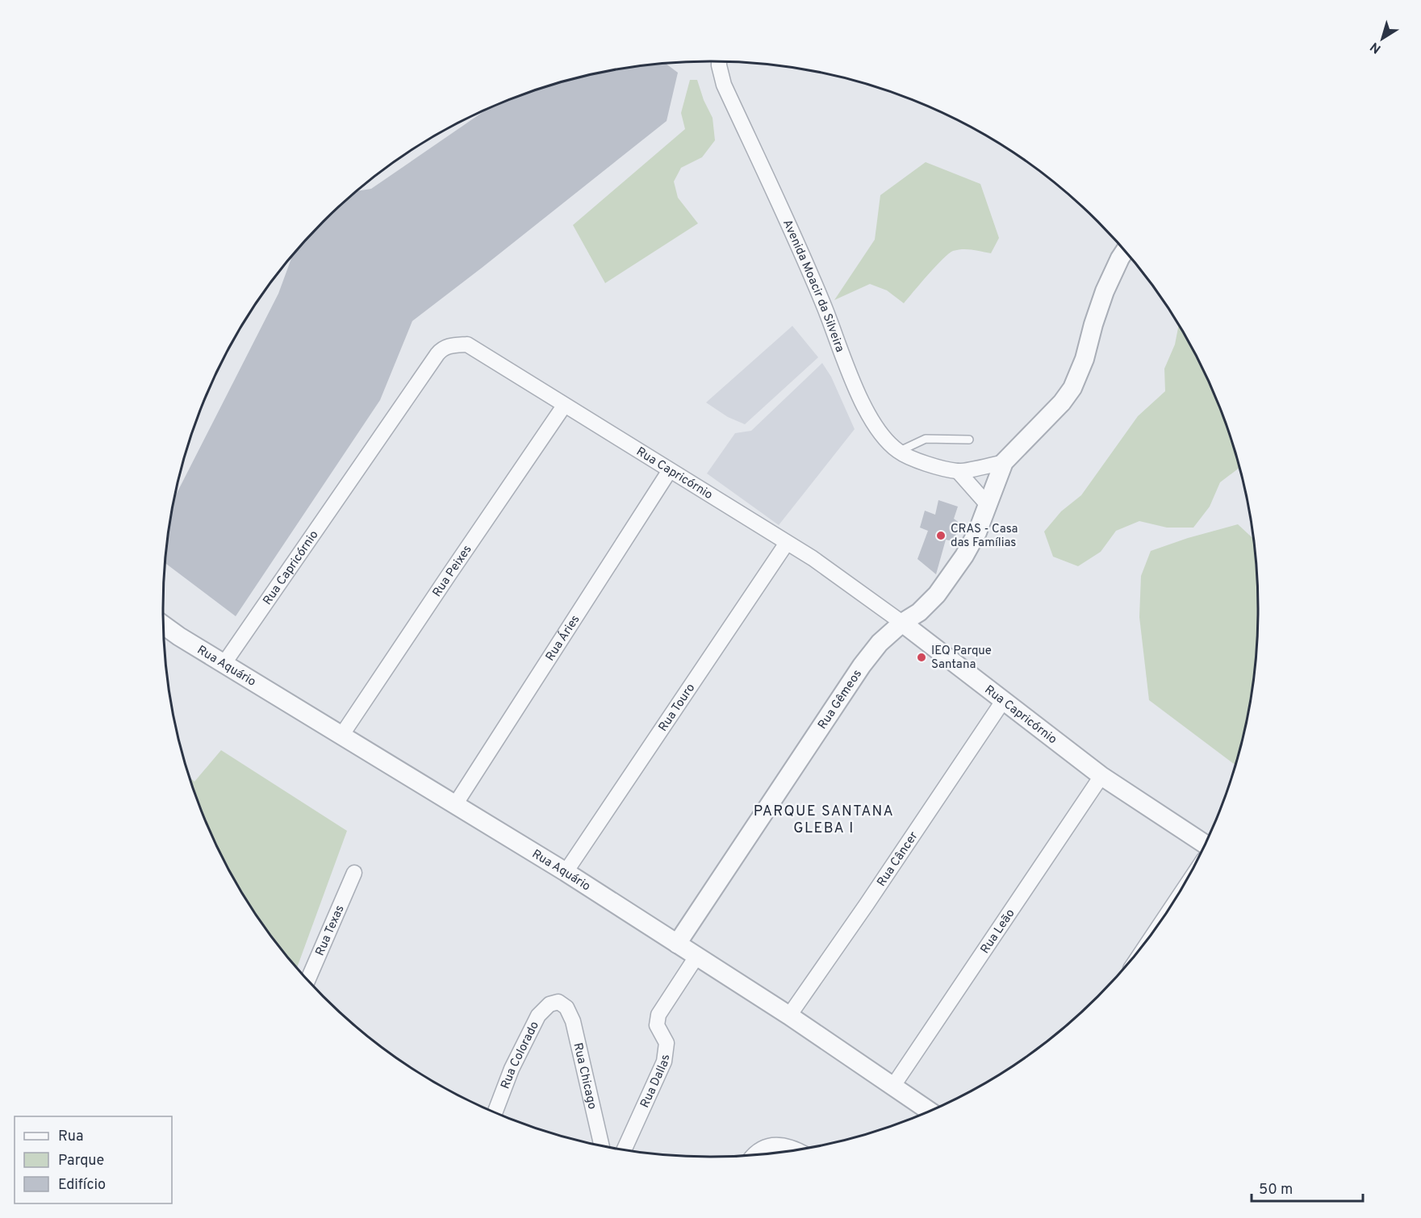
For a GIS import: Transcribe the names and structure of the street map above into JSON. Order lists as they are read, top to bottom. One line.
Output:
{"streets":{"street":["Avenida Moacir da Silveira","Rua Capricórnio","Rua Peixes","Rua Áries","Rua Aquário","Rua Gêmeos","Rua Touro","Rua Câncer","Rua Texas","Rua Leão","Rua Colorado","Rua Chicago","Rua Dallas"]},"crossings":[["Avenida Moacir da Silveira","Rua Gêmeos"],["Rua Capricórnio","Rua Peixes"],["Rua Capricórnio","Rua Áries"],["Rua Capricórnio","Rua Aquário"],["Rua Capricórnio","Rua Gêmeos"],["Rua Capricórnio","Rua Touro"],["Rua Capricórnio","Rua Câncer"],["Rua Capricórnio","Rua Leão"],["Rua Peixes","Rua Aquário"],["Rua Áries","Rua Aquário"],["Rua Aquário","Rua Gêmeos"],["Rua Aquário","Rua Touro"],["Rua Aquário","Rua Câncer"],["Rua Aquário","Rua Leão"],["Rua Aquário","Rua Dallas"],["Rua Colorado","Rua Chicago"]],"districts":["PARQUE SANTANA GLEBA I"],"places":["CRAS - Casa das Famílias","IEQ Parque Santana"],"legend":["Rua","Parque","Edifício"],"scale_bar":"50 m","north":"bottom left"}
